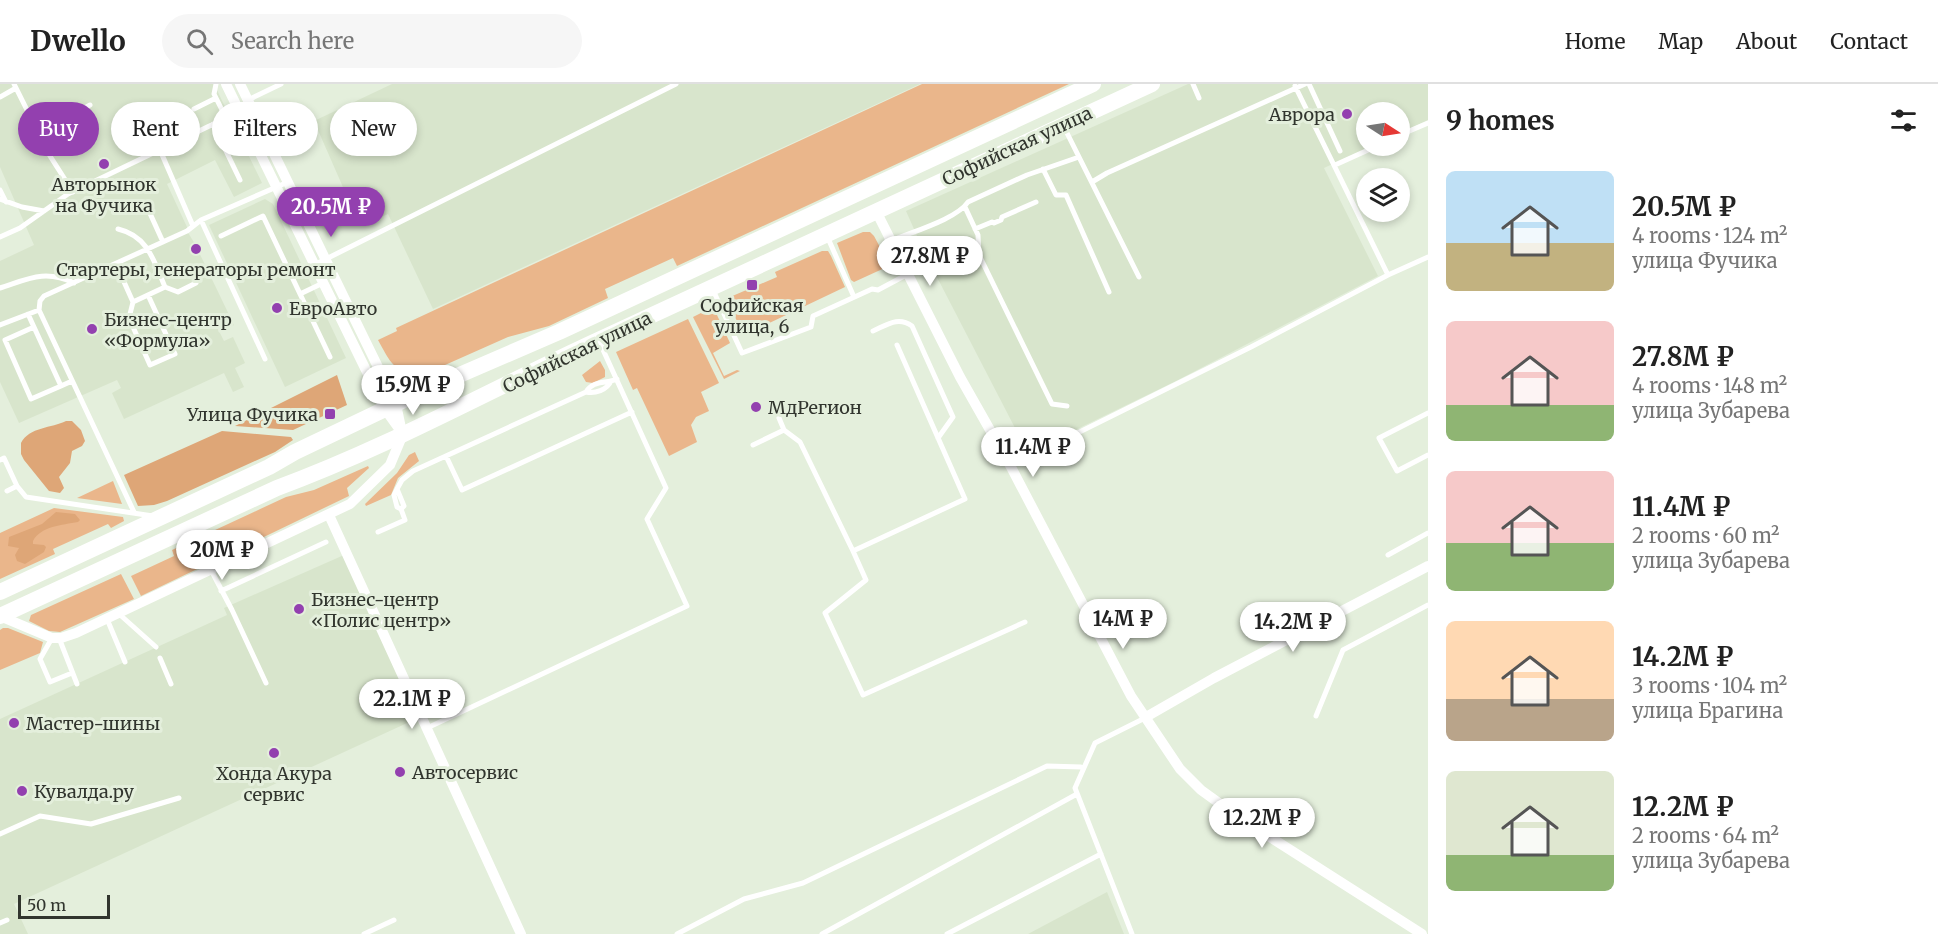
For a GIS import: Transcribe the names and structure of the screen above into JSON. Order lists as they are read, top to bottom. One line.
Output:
{"streets":{"main road":["Софийская улица"]},"places":{"other":["Аврора","Авторынок на Фучика","Стартеры, генераторы ремонт","ЕвроАвто","Бизнес-центр «Формула»","МдРегион","Бизнес-центр «Полис центр»","Мастер-шины","Хонда Акура сервис","Автосервис","Кувалда.ру"],"transit":["Софийская улица, 6","Улица Фучика"]},"scale_bar":"50 m","north":"right","page":{"header":"Dwello","search":"Search here","nav":["Home","Map","About","Contact"],"heading":"9 homes","chip":["Buy","Rent","Filters","New"],"list":[{"name":"20.5M ₽","note":"4 rooms · 124 m² · улица Фучика"},{"name":"27.8M ₽","note":"4 rooms · 148 m² · улица Зубарева"},{"name":"11.4M ₽","note":"2 rooms · 60 m² · улица Зубарева"},{"name":"14.2M ₽","note":"3 rooms · 104 m² · улица Брагина"},{"name":"12.2M ₽","note":"2 rooms · 64 m² · улица Зубарева"}],"price":["20.5M ₽","27.8M ₽","15.9M ₽","11.4M ₽","20M ₽","14M ₽","14.2M ₽","22.1M ₽","12.2M ₽"],"scale":"50 m"}}
